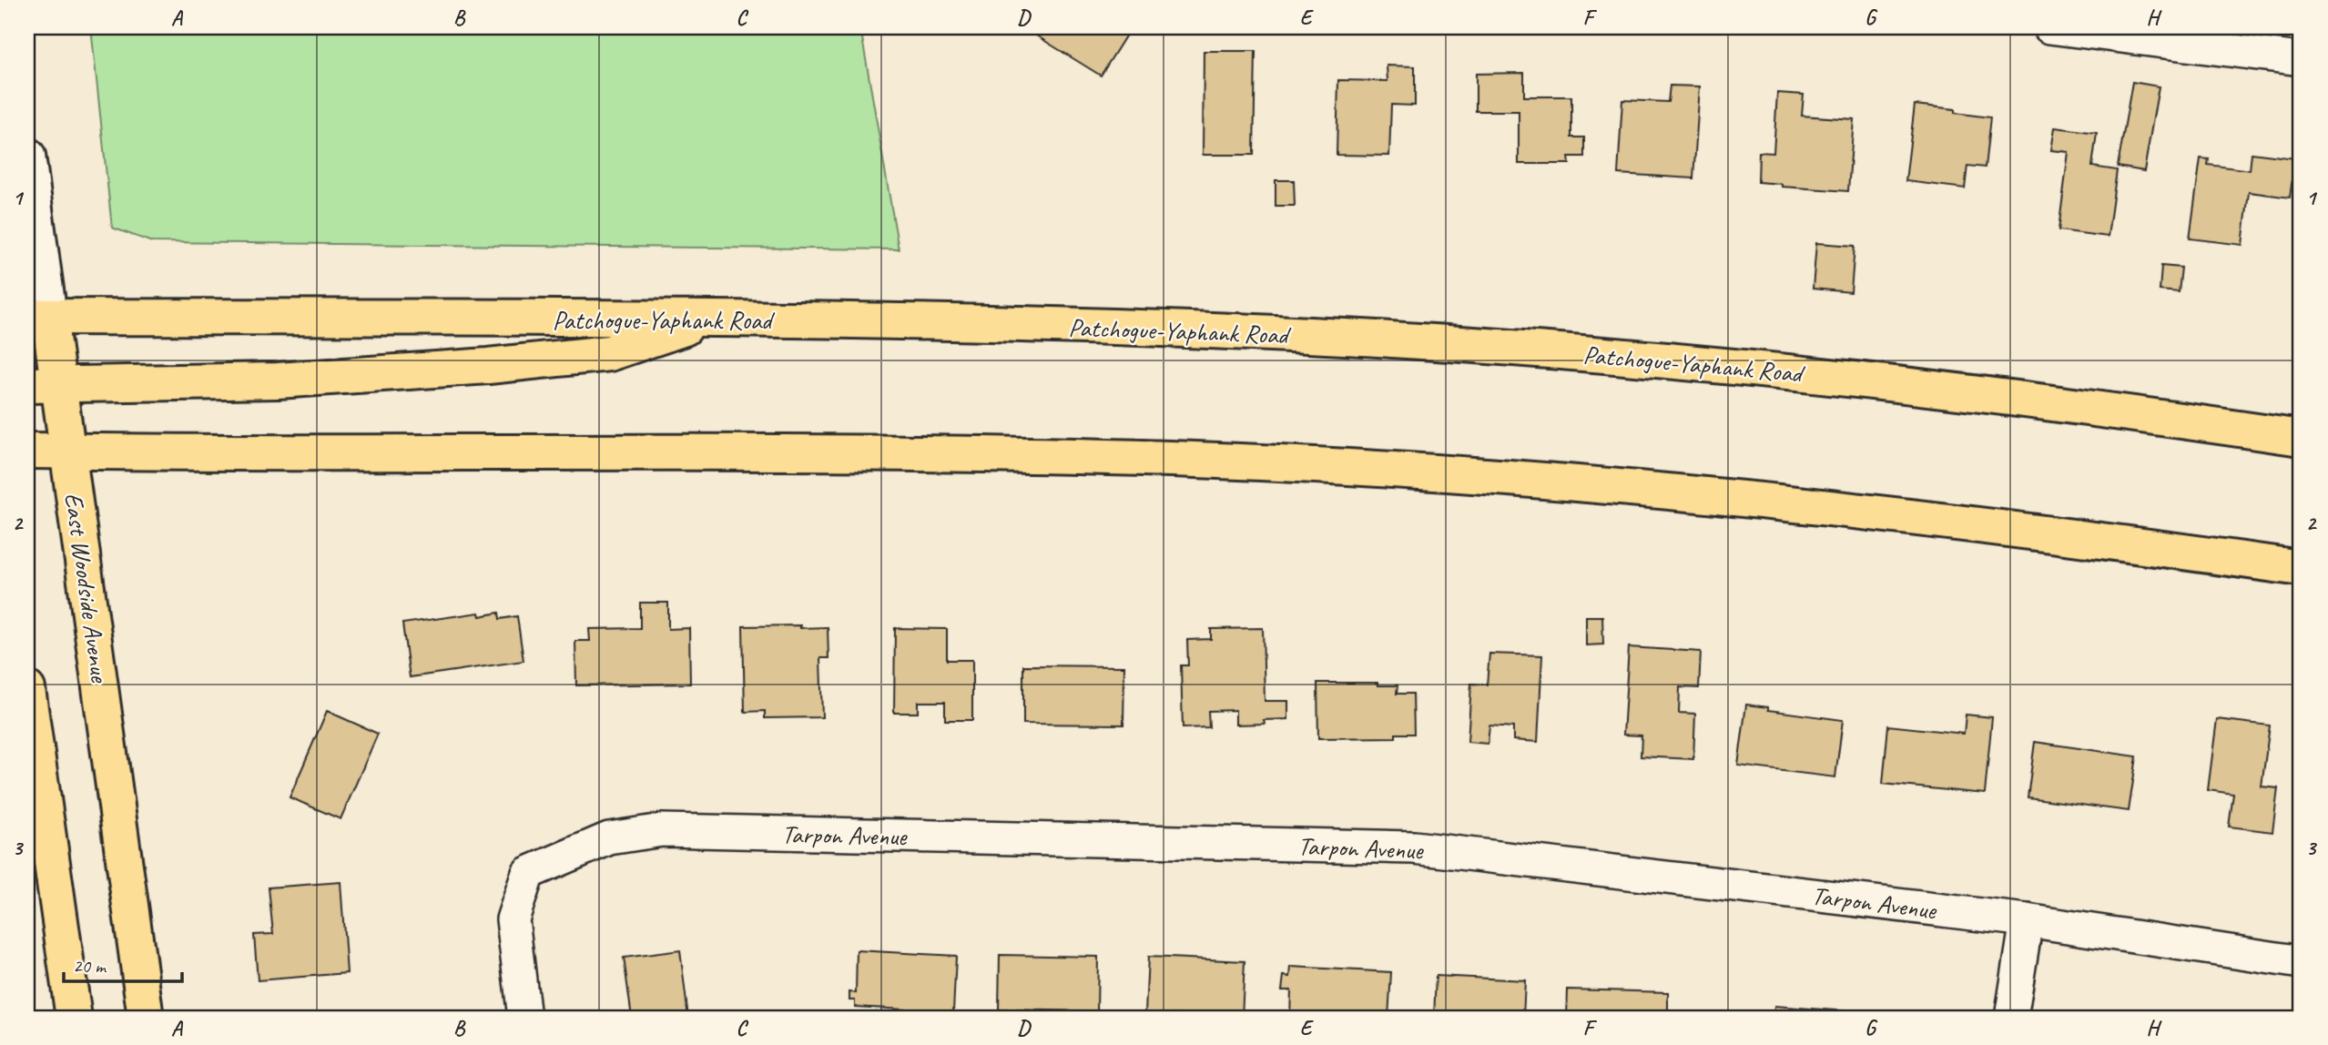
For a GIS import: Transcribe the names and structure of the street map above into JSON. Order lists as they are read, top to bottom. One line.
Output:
{"streets":{"main road":["Patchogue-Yaphank Road","East Woodside Avenue"],"street":["Tarpon Avenue"]},"crossings":[["Patchogue-Yaphank Road","East Woodside Avenue"]],"scale_bar":"20 m","grid":{"columns":["A","B","C","D","E","F","G","H"],"rows":["1","2","3"]}}
